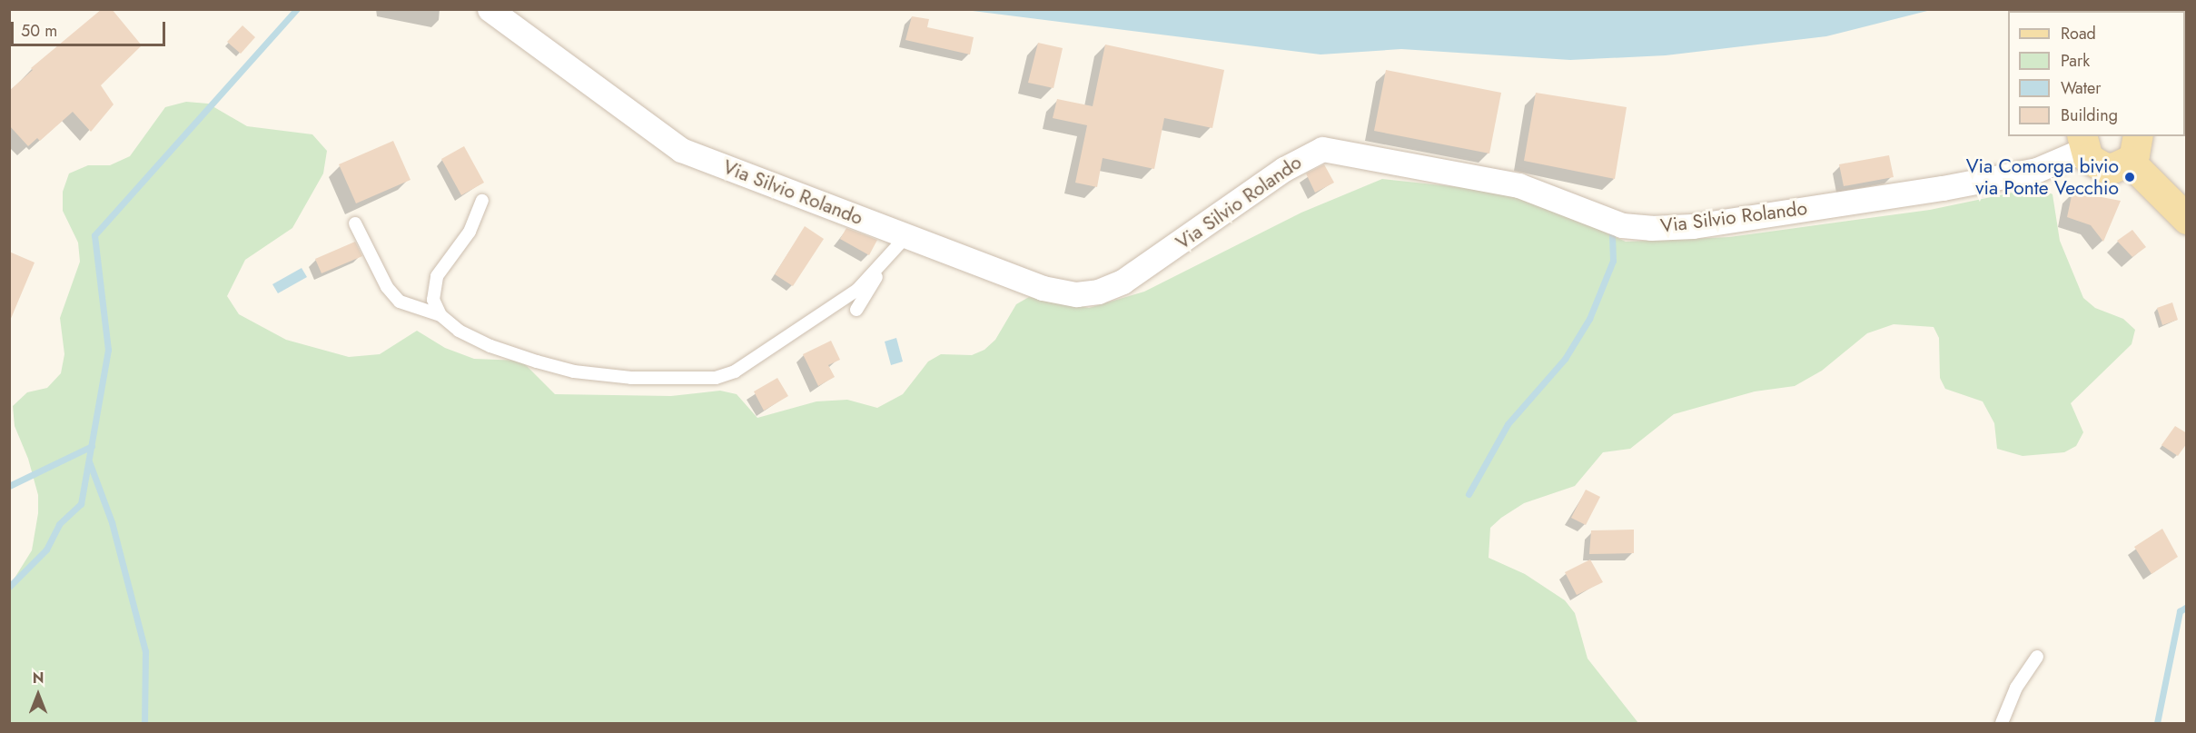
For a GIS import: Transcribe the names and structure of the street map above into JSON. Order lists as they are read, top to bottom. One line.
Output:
{"streets":{"street":["Via Silvio Rolando"]},"places":["Via Comorga bivio via Ponte Vecchio"],"legend":["Road","Park","Water","Building"],"scale_bar":"50 m","north":"top"}
